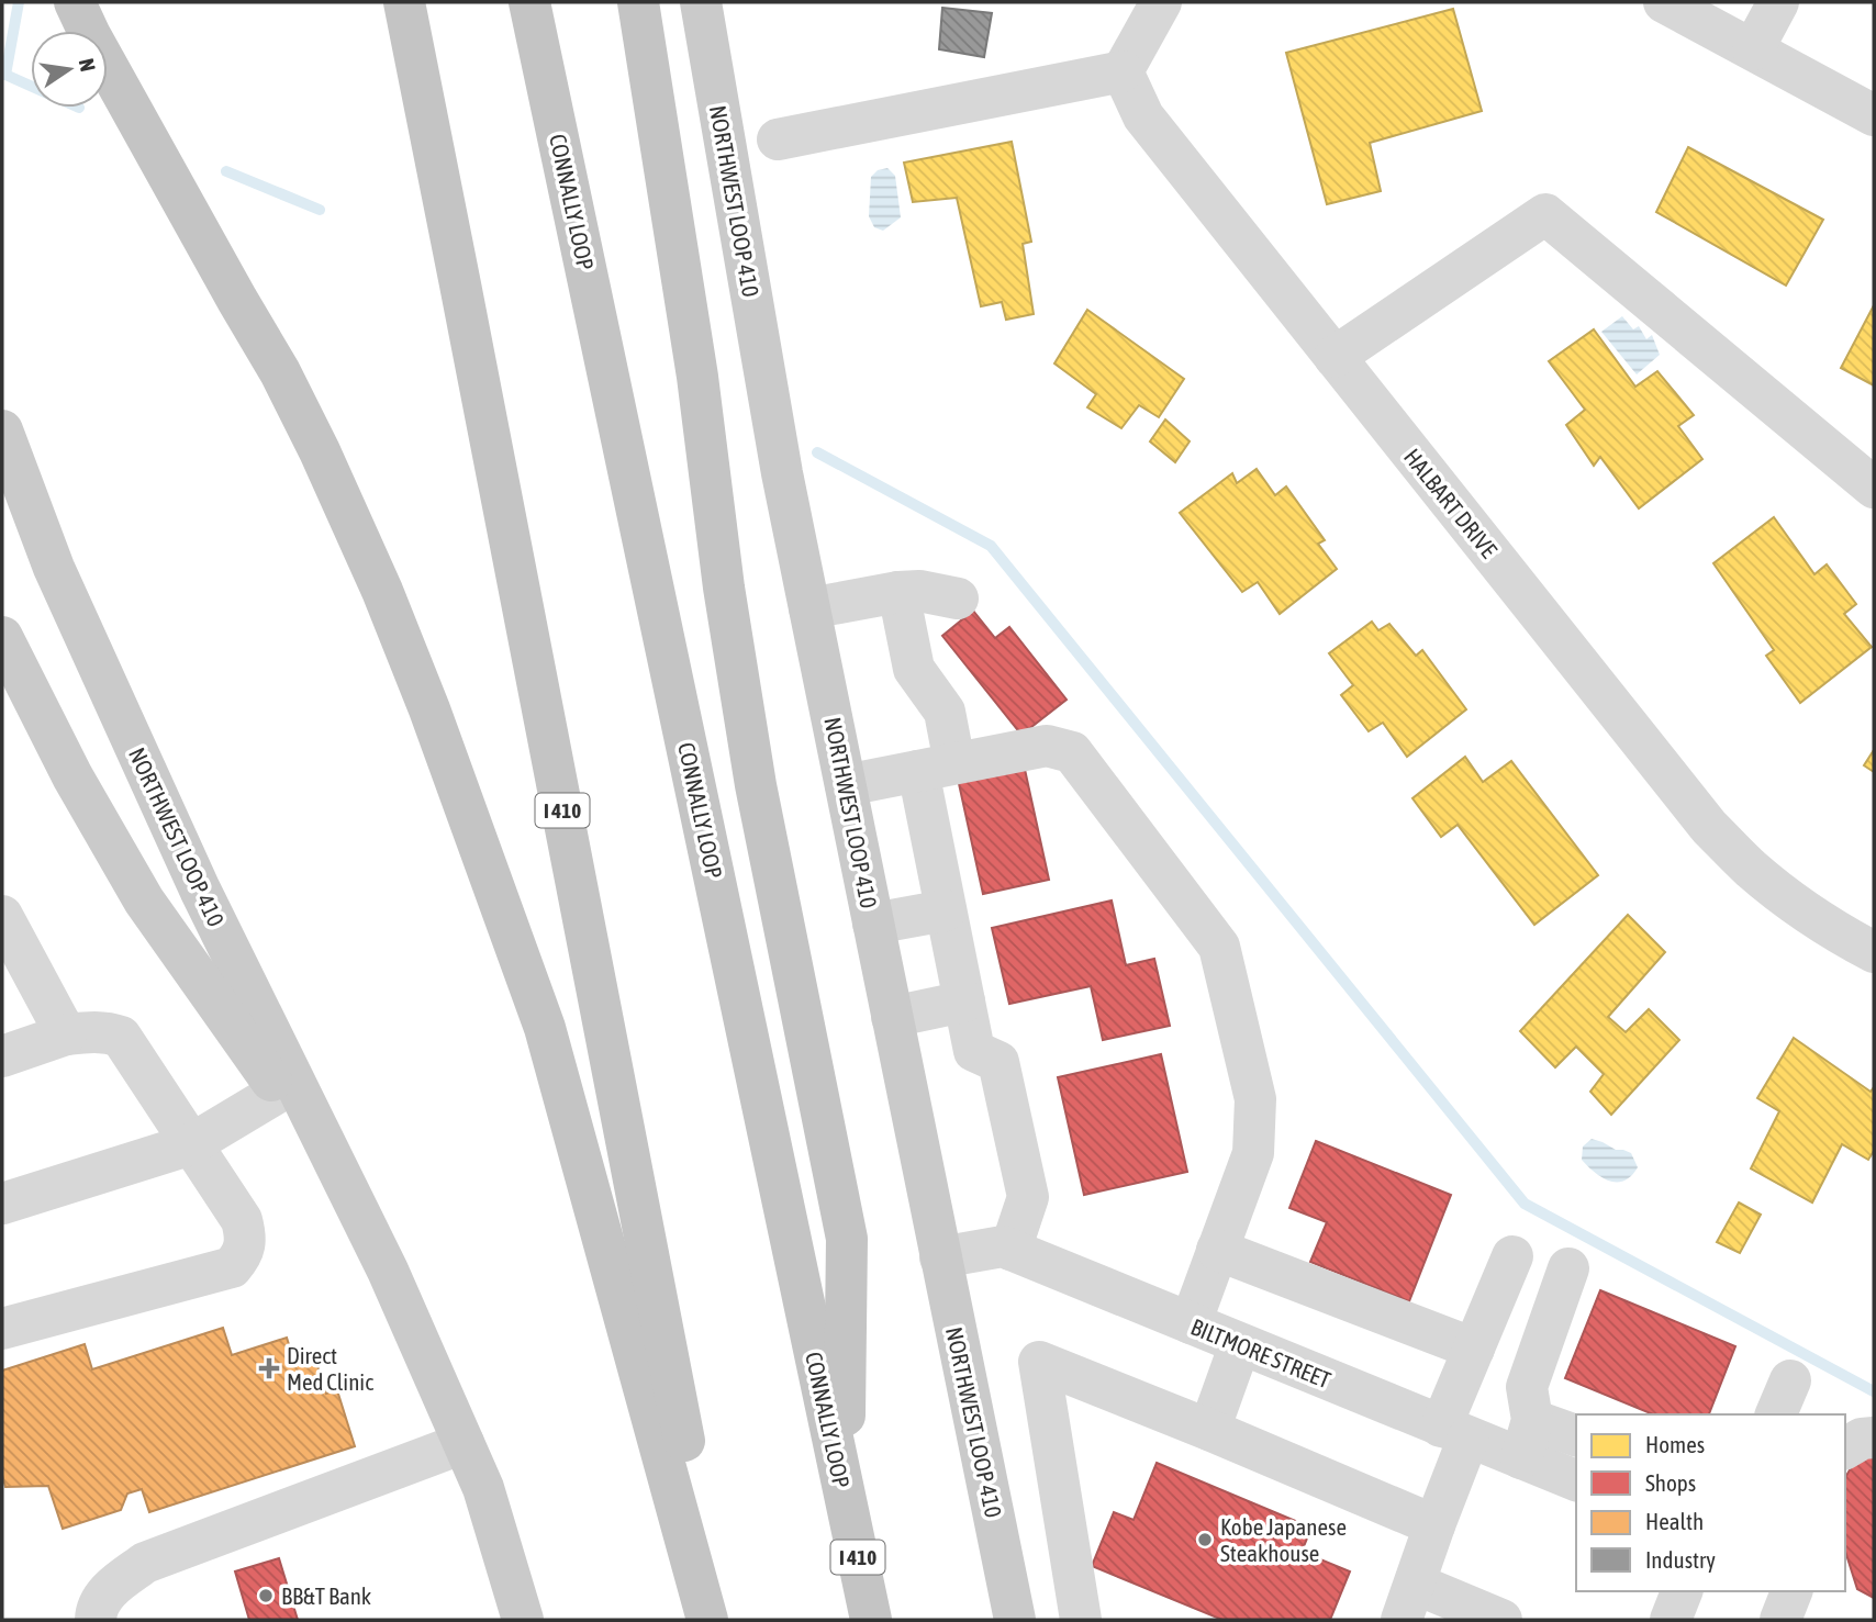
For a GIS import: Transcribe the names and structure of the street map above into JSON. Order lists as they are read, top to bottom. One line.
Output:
{"streets":{"highway":["CONNALLY LOOP","I 410"],"main road":["NORTHWEST LOOP 410"],"street":["HALBART DRIVE","BILTMORE STREET"]},"crossings":[["NORTHWEST LOOP 410","BILTMORE STREET"]],"places":{"health":["Direct Med Clinic"],"other":["Kobe Japanese Steakhouse","BB&T Bank"]},"legend":["Homes","Shops","Health","Industry"],"north":"right"}
